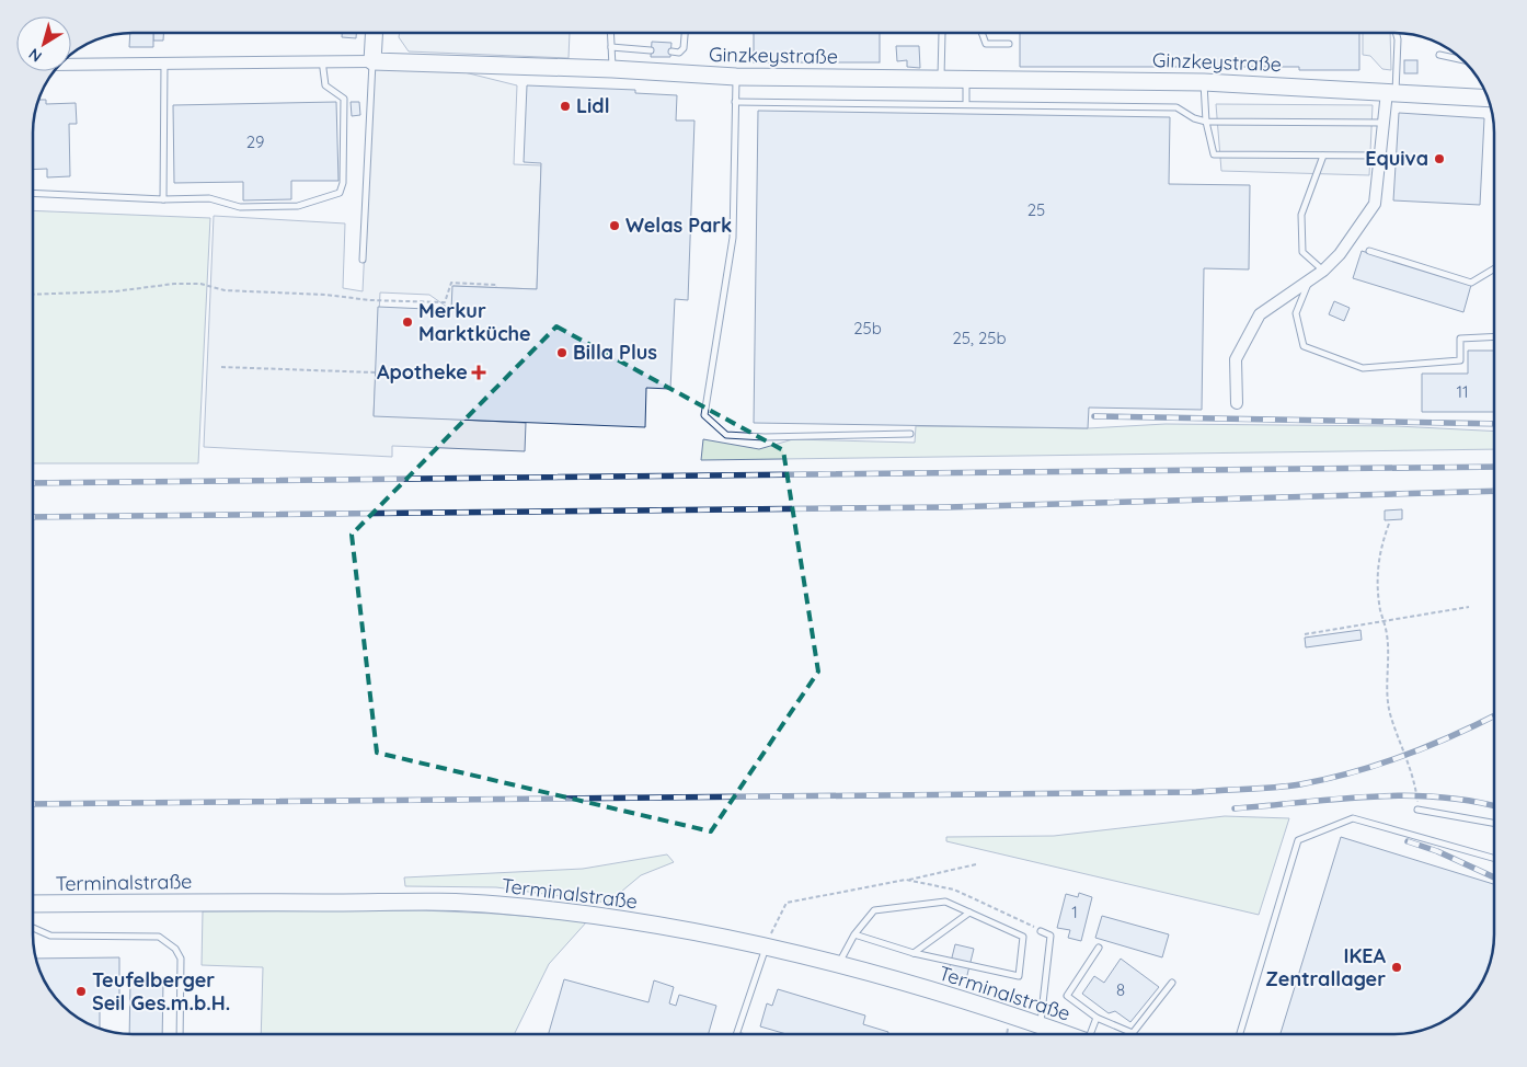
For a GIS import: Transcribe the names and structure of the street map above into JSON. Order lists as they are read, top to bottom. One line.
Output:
{"streets":{"street":["Ginzkeystraße","Terminalstraße"]},"places":{"other":["Lidl","Equiva","Welas Park","Merkur Marktküche","Billa Plus","IKEA Zentrallager","Teufelberger Seil Ges.m.b.H."],"health":["Apotheke"]},"house_numbers":["29","25","25b","25, 25b","11","1","8"],"north":"bottom left"}
